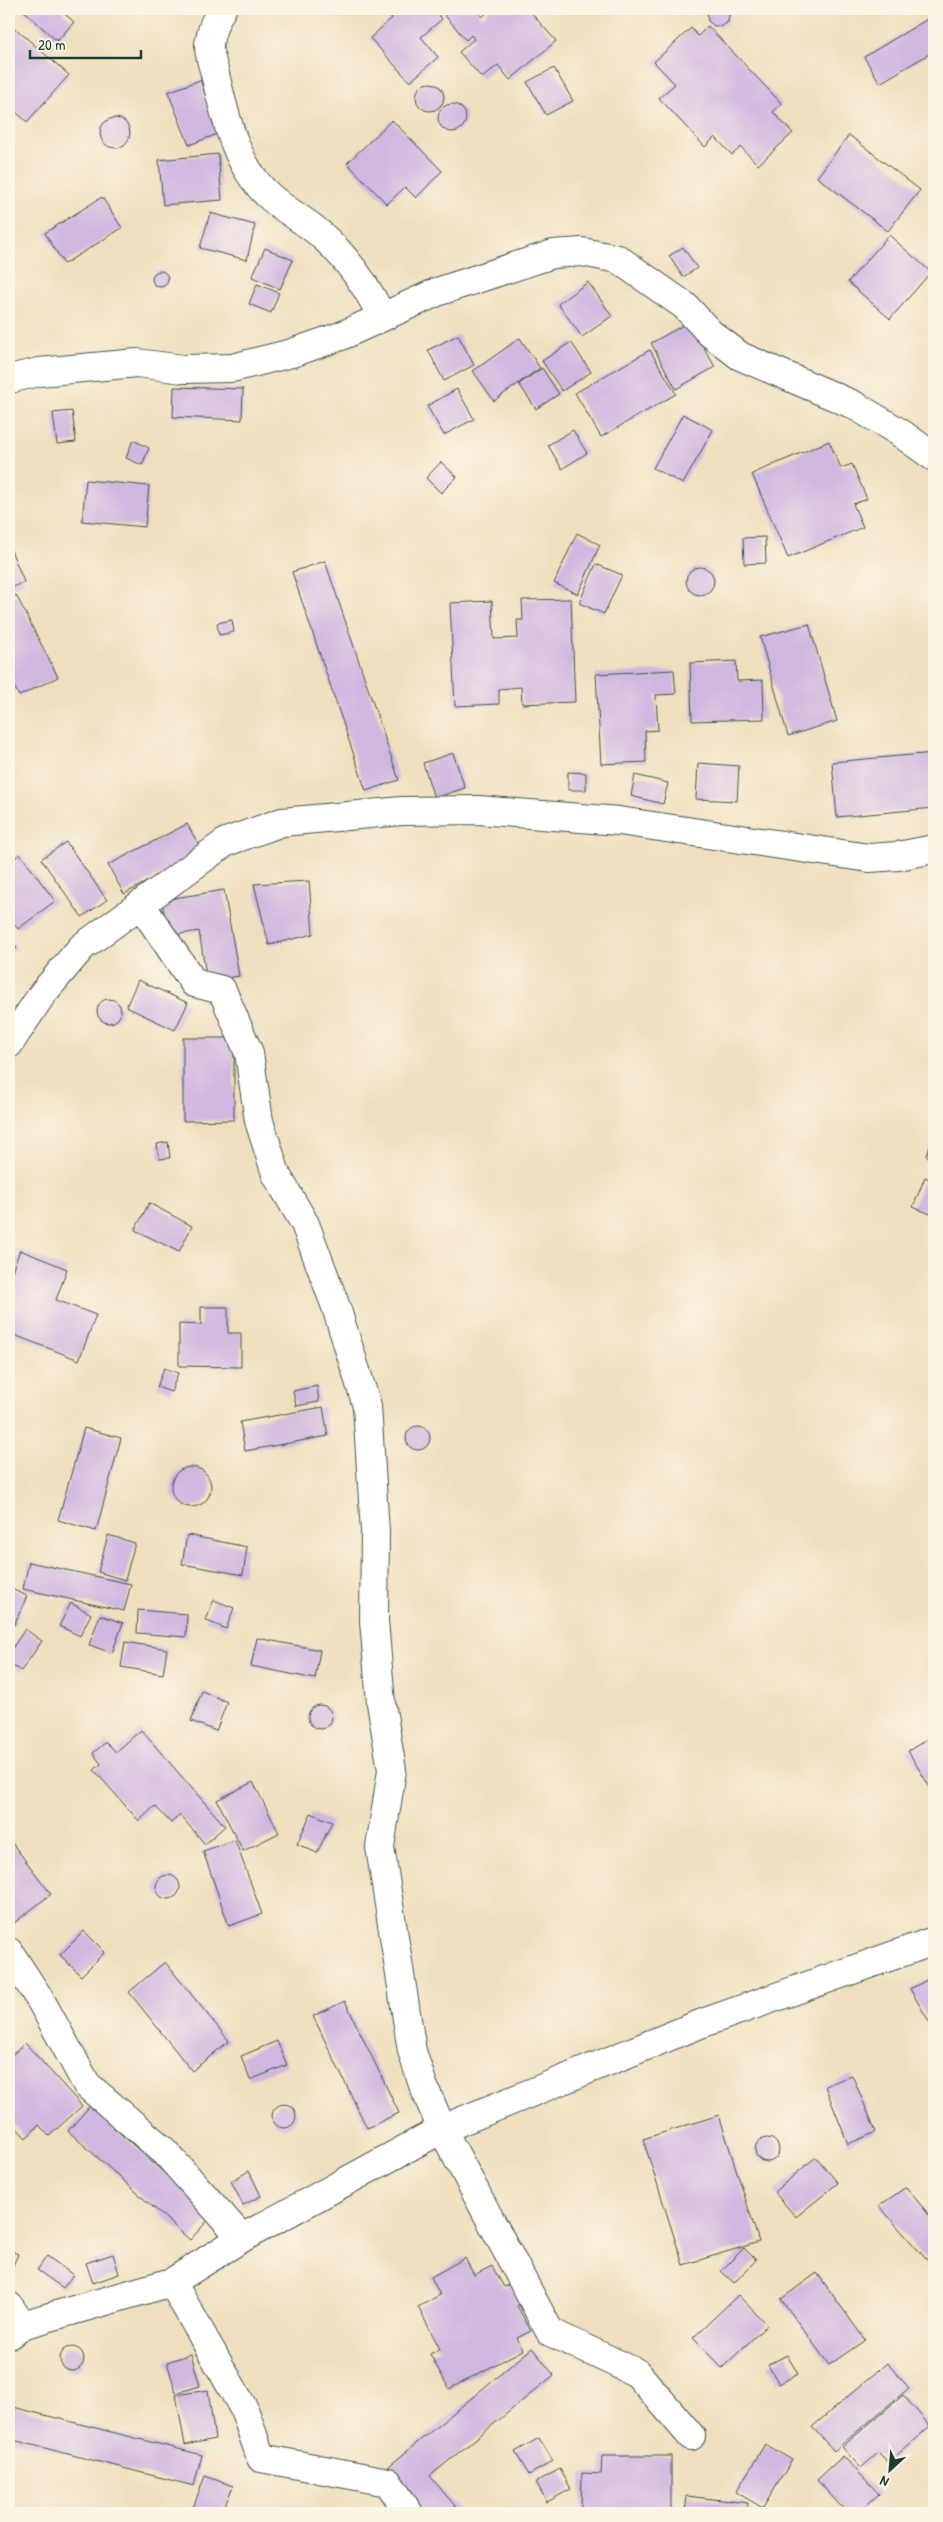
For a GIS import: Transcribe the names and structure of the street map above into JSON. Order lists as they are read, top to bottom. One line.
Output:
{"scale_bar":"20 m","north":"bottom left"}
